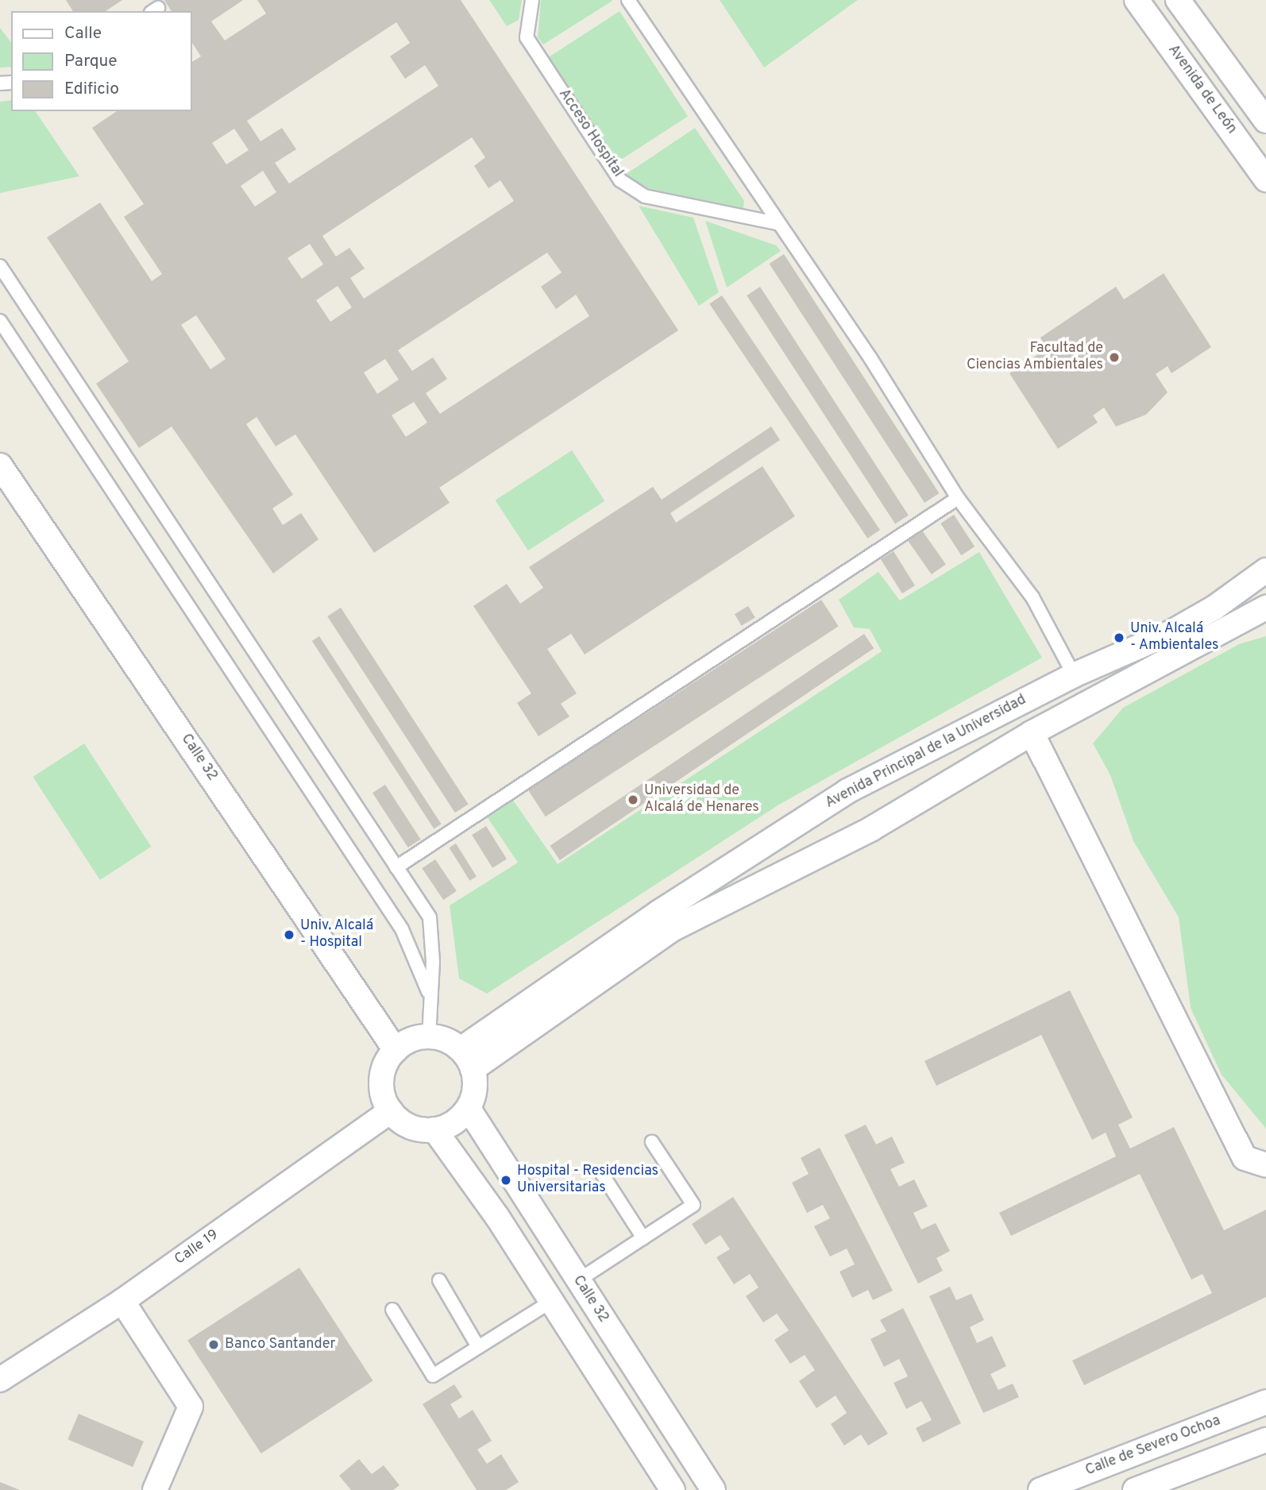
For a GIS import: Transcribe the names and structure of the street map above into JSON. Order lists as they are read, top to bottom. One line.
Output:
{"streets":{"street":["Avenida de León","Avenida Principal de la Universidad","Calle 32","Calle 19","Calle de Severo Ochoa"],"lane":["Acceso Hospital"]},"crossings":[["Avenida Principal de la Universidad","Calle 32"],["Avenida Principal de la Universidad","Calle 19"],["Calle 32","Calle 19"]],"places":["Facultad de Ciencias Ambientales","Univ. Alcalá - Ambientales","Universidad de Alcalá de Henares","Univ. Alcalá - Hospital","Hospital - Residencias Universitarias","Banco Santander"],"legend":["Calle","Parque","Edificio"]}
